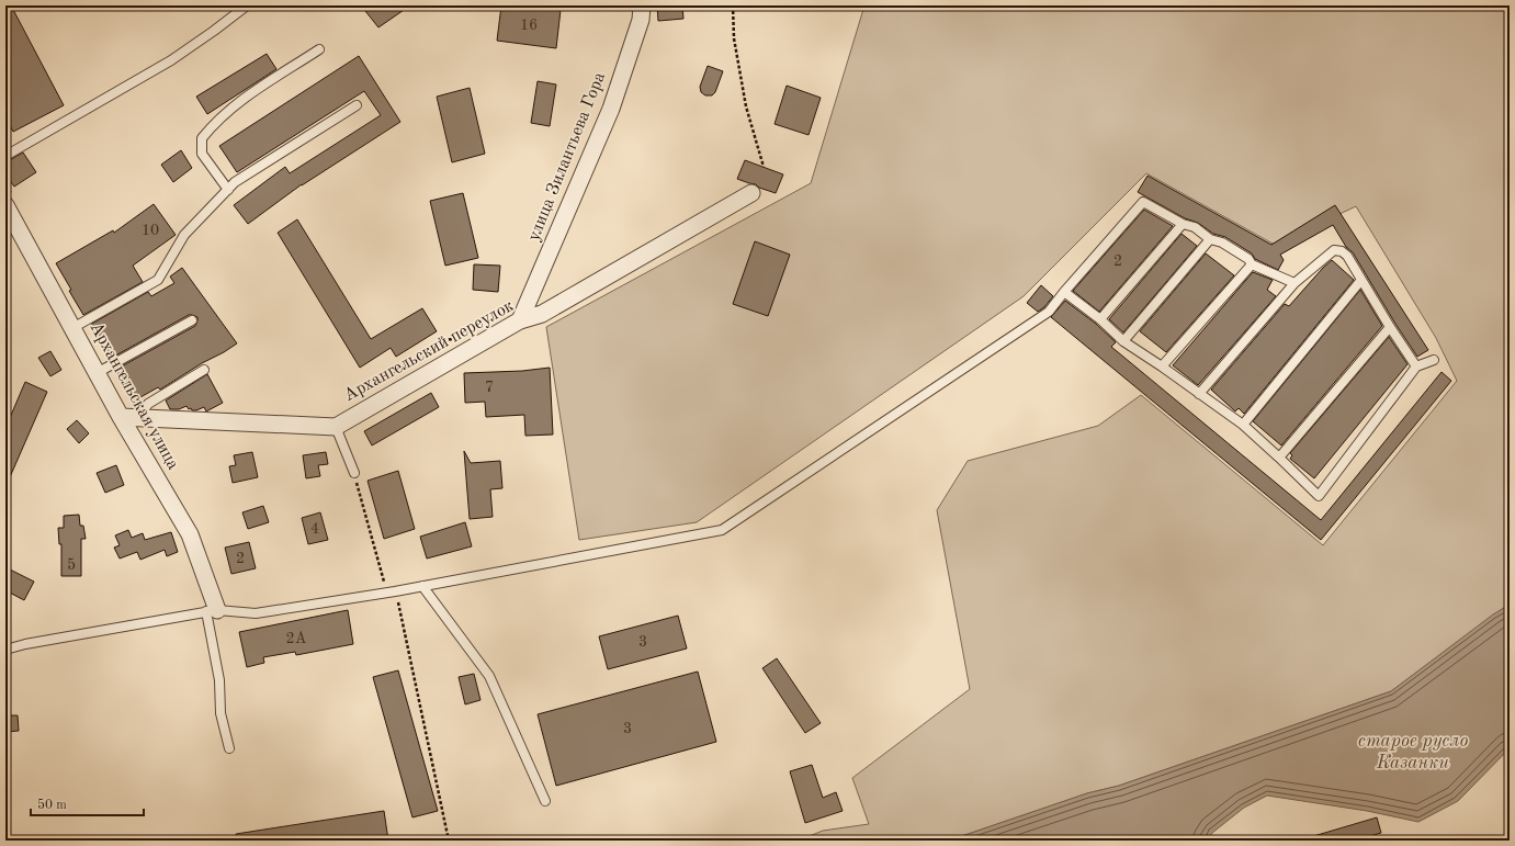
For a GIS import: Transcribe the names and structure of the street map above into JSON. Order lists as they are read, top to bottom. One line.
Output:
{"streets":{"street":["улица Зилантьева Гора","Архангельский переулок","Архангельская улица"]},"crossings":[["улица Зилантьева Гора","Архангельский переулок"],["Архангельский переулок","Архангельская улица"]],"water":["старое русло Казанки"],"house_numbers":["16","10","2","7","4","2","5","2А","3","3"],"scale_bar":"50 m"}
